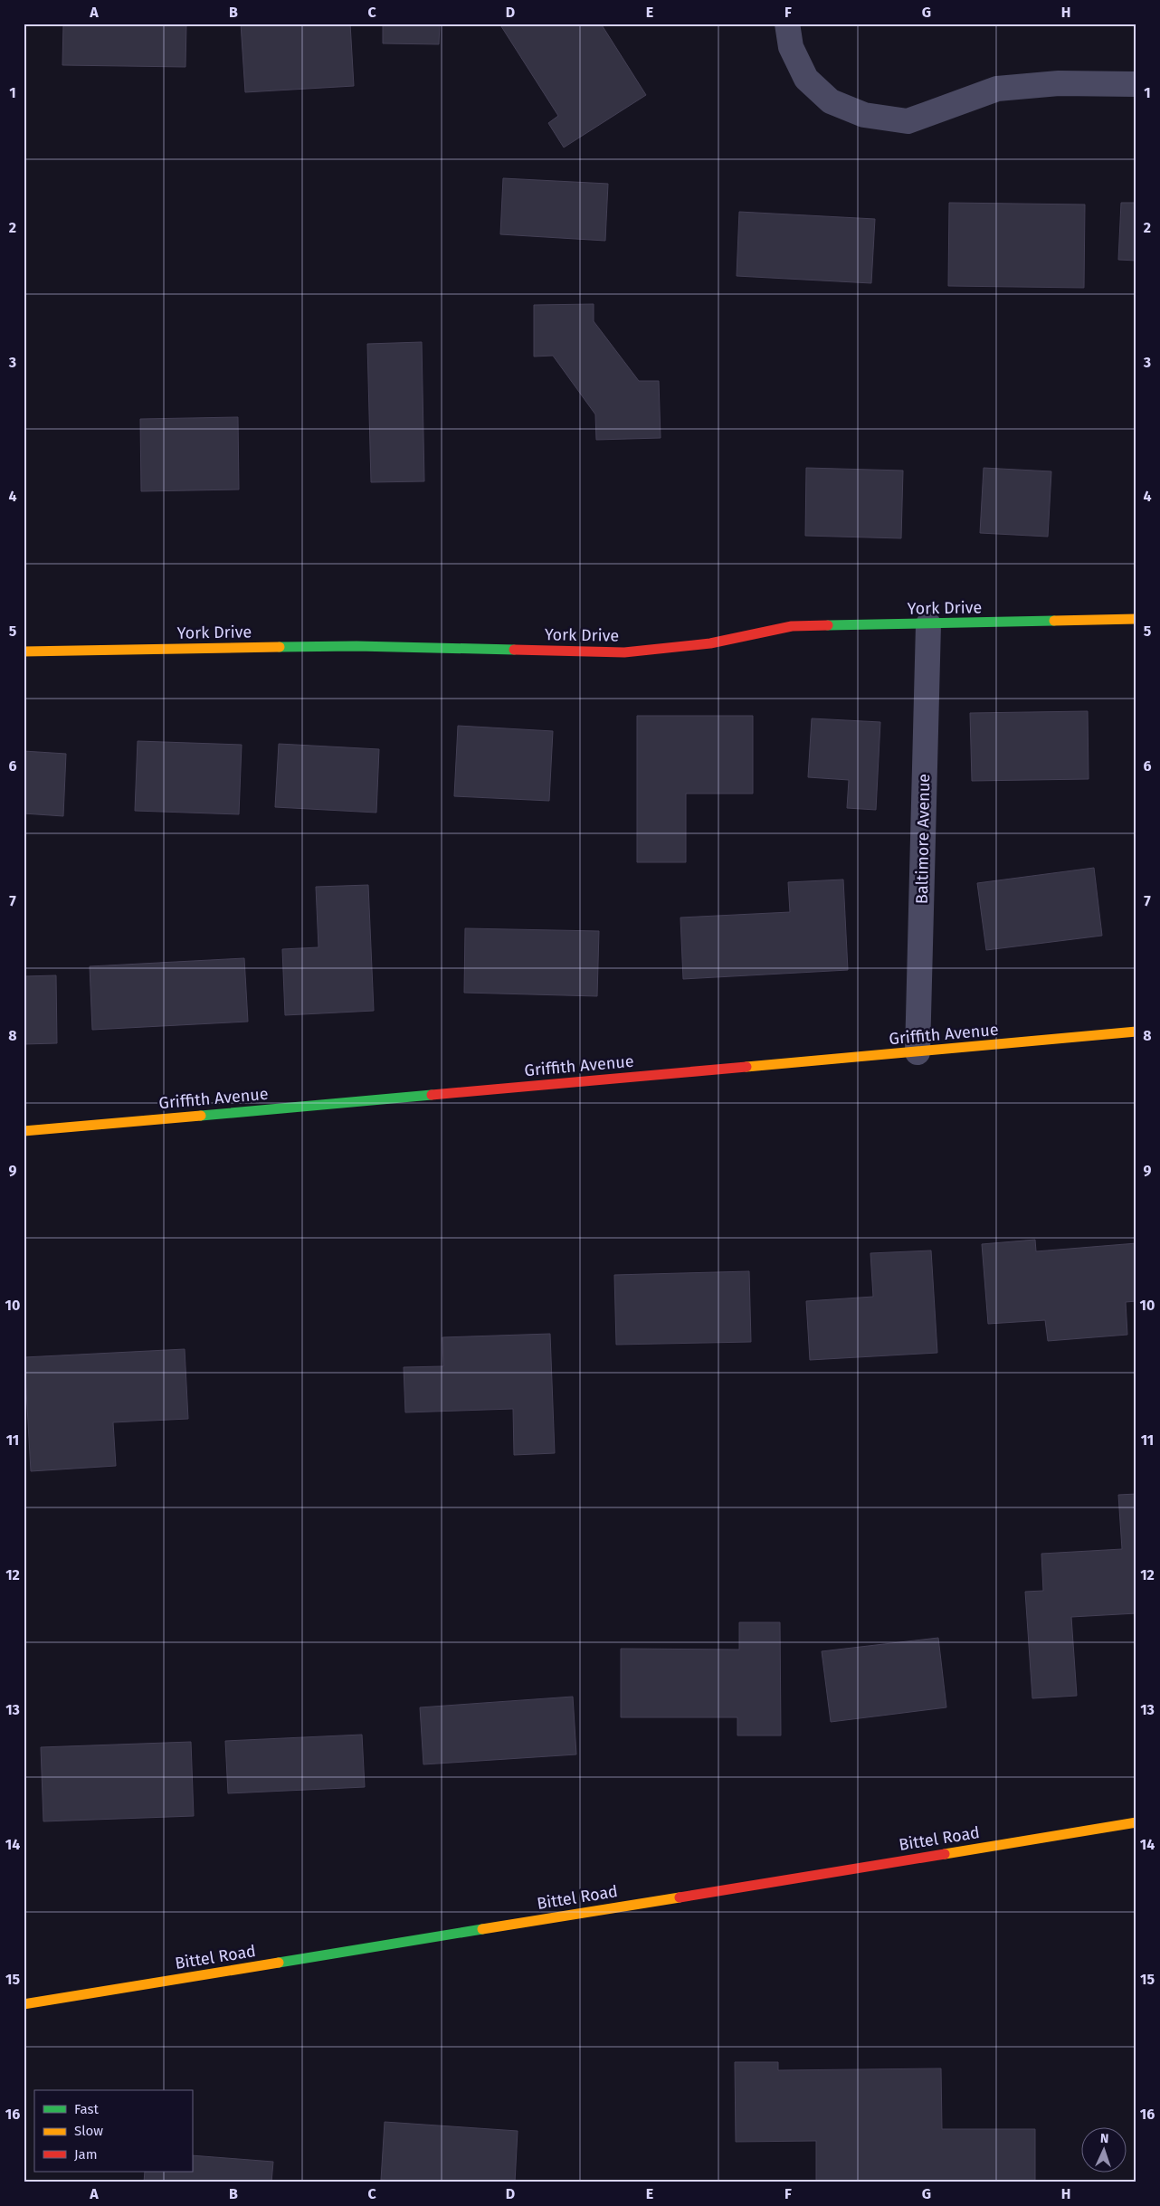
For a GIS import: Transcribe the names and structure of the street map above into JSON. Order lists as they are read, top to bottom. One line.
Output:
{"streets":{"street":["York Drive","Baltimore Avenue","Griffith Avenue","Bittel Road"]},"crossings":[["York Drive","Baltimore Avenue"],["Baltimore Avenue","Griffith Avenue"]],"legend":["Fast","Slow","Jam"],"north":"top","grid":{"columns":["A","B","C","D","E","F","G","H"],"rows":["1","2","3","4","5","6","7","8","9","10","11","12","13","14","15","16"]}}
